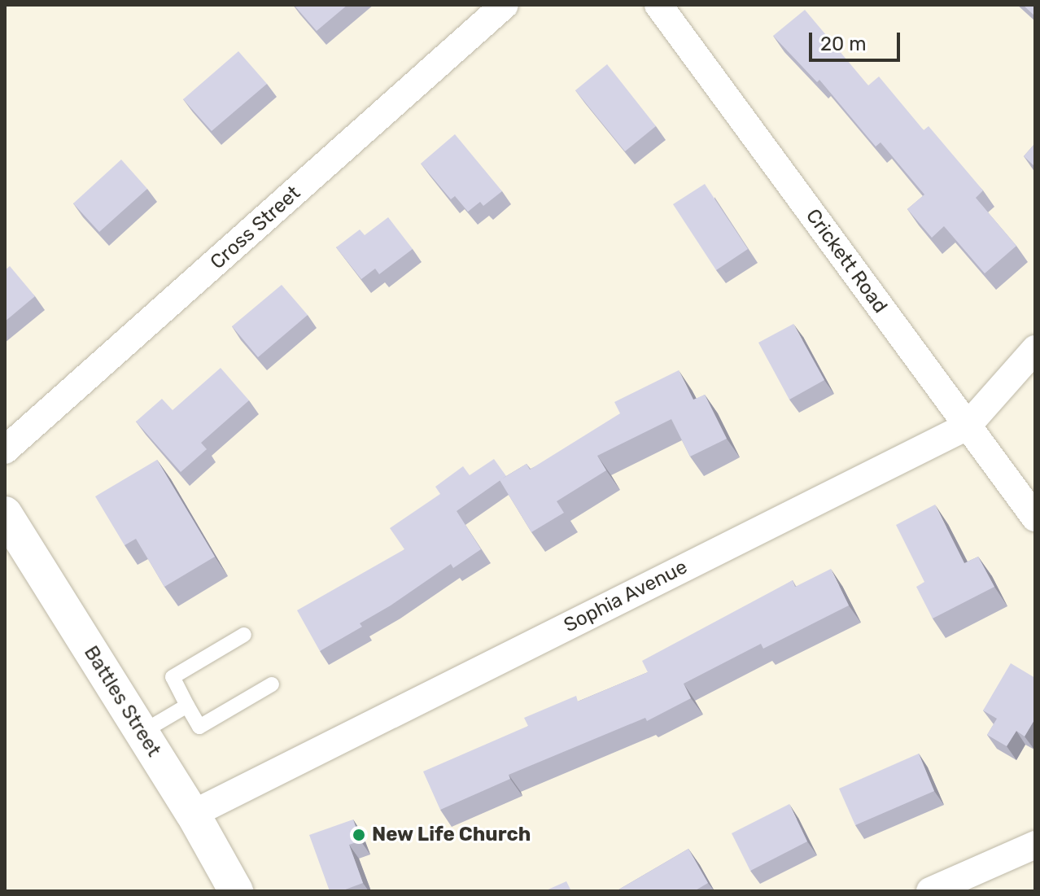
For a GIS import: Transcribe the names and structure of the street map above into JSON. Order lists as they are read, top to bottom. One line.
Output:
{"streets":{"street":["Cross Street","Crickett Road","Sophia Avenue","Battles Street"]},"crossings":[["Crickett Road","Sophia Avenue"],["Sophia Avenue","Battles Street"]],"places":["New Life Church"],"scale_bar":"20 m"}
